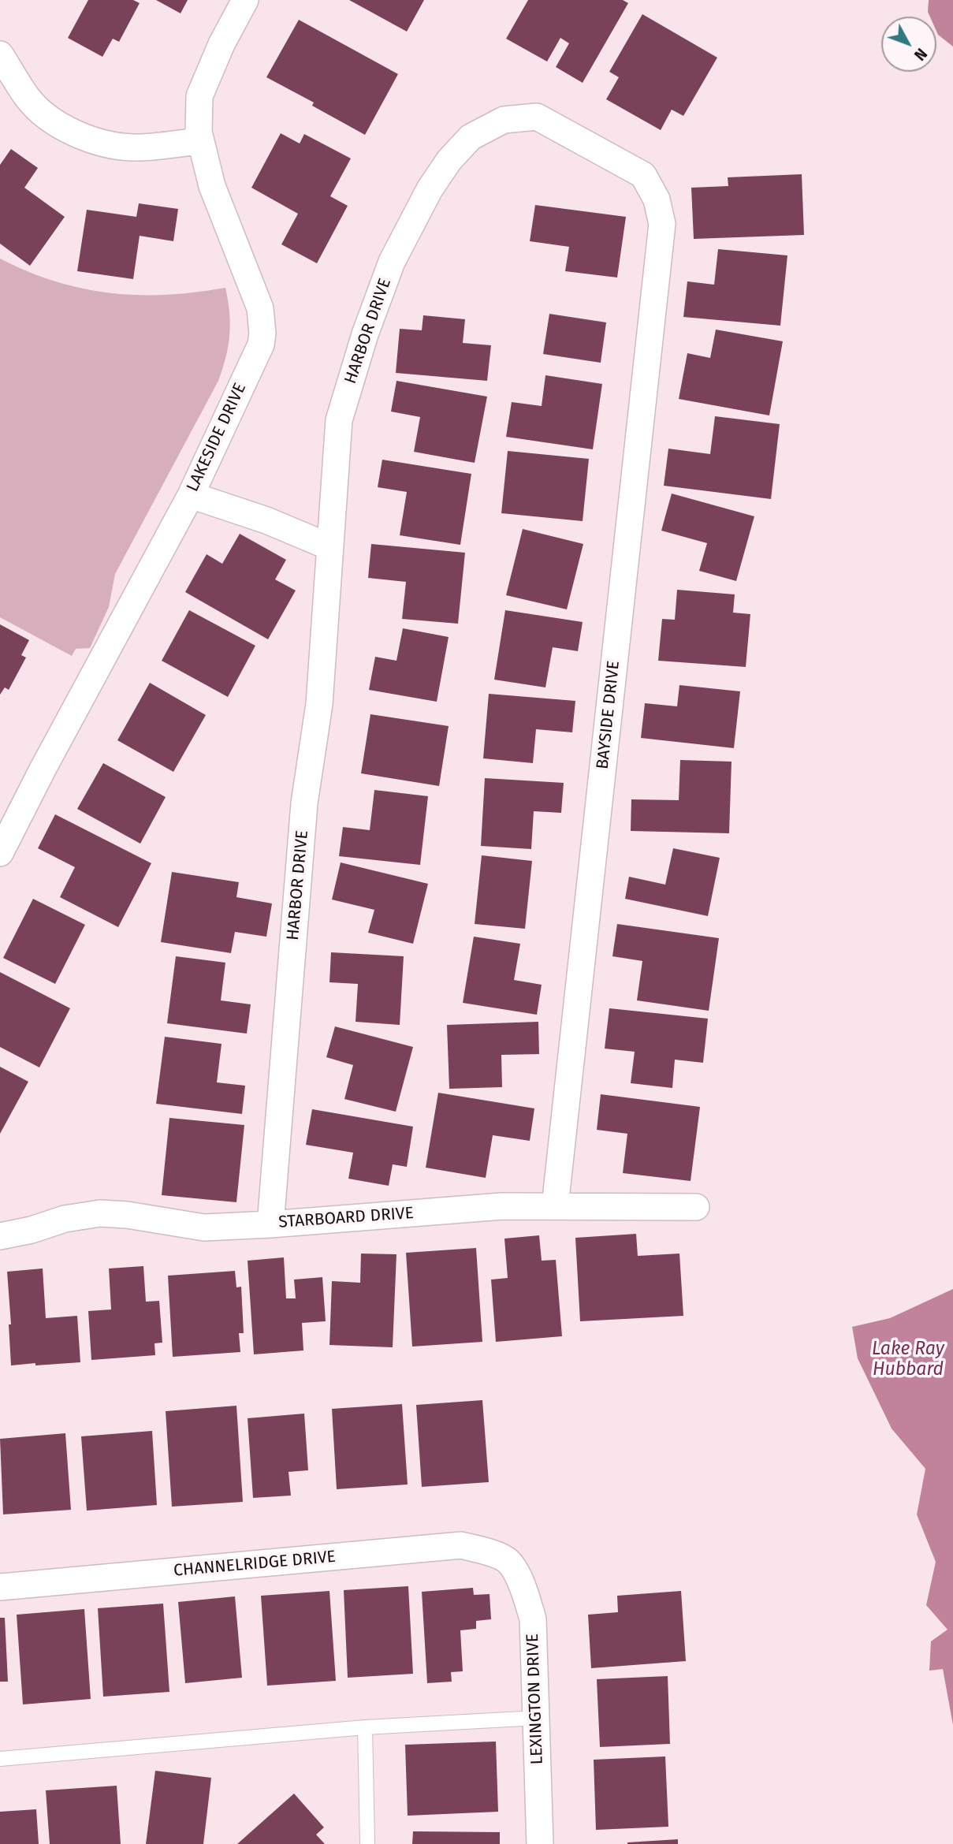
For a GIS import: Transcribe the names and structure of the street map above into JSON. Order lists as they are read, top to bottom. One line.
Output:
{"streets":{"street":["HARBOR DRIVE","LAKESIDE DRIVE","BAYSIDE DRIVE","STARBOARD DRIVE","CHANNELRIDGE DRIVE","LEXINGTON DRIVE"]},"crossings":[["HARBOR DRIVE","BAYSIDE DRIVE"],["HARBOR DRIVE","STARBOARD DRIVE"],["BAYSIDE DRIVE","STARBOARD DRIVE"],["CHANNELRIDGE DRIVE","LEXINGTON DRIVE"]],"water":["Lake Ray Hubbard"],"north":"bottom right"}
